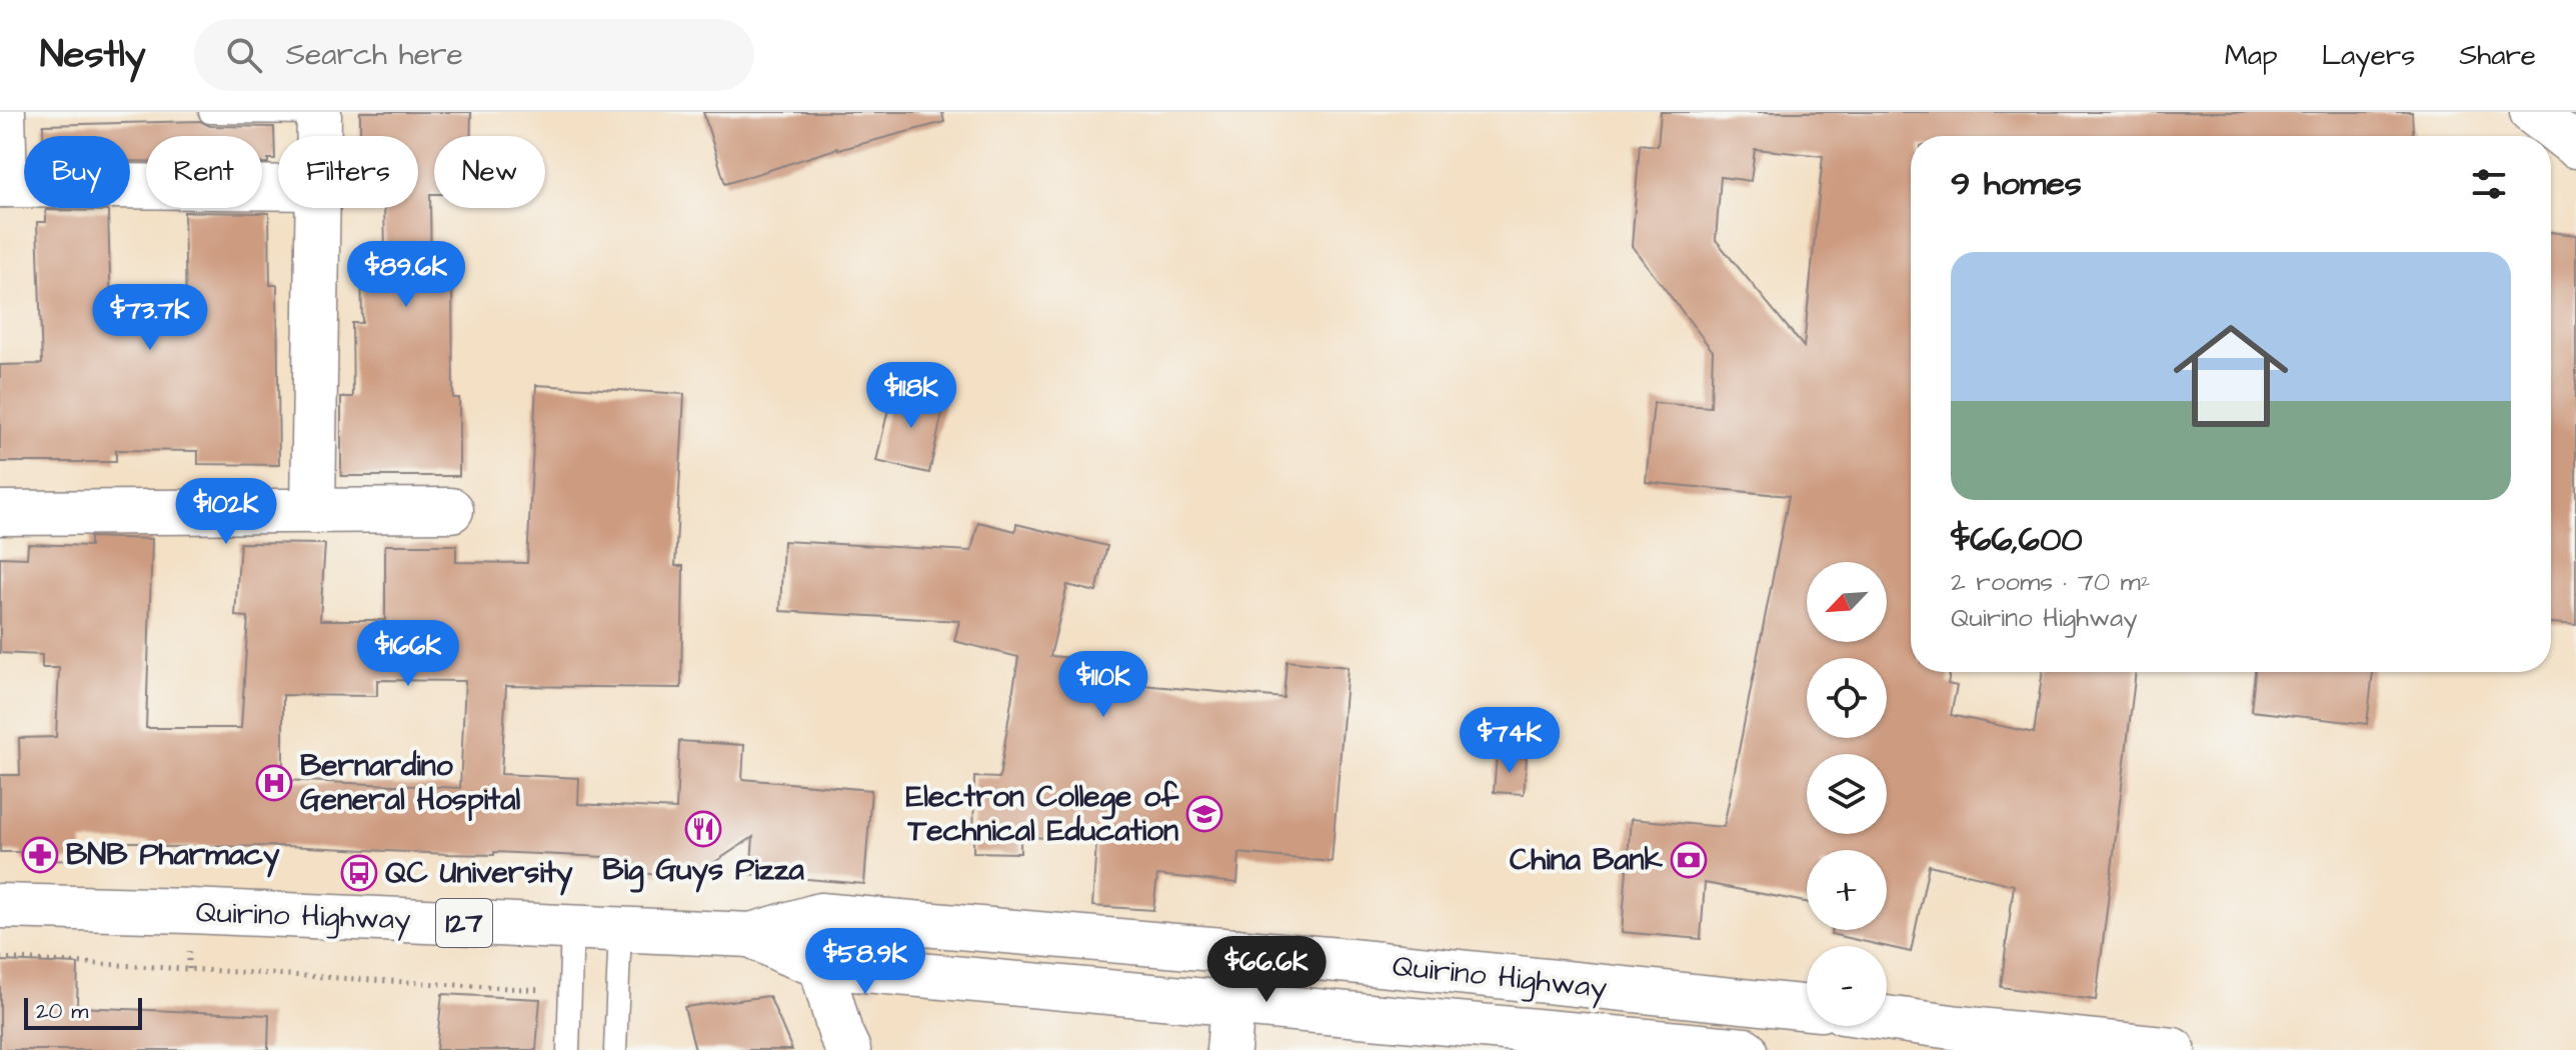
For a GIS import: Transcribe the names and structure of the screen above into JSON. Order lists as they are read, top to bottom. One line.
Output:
{"streets":{"main road":["Quirino Highway","127"]},"places":{"hospital":["Bernardino General Hospital"],"school or university":["Electron College of Technical Education"],"restaurant":["Big Guys Pizza"],"pharmacy":["BNB Pharmacy"],"bank":["China Bank"],"bus stop":["QC University"]},"scale_bar":"20 m","north":"bottom left","page":{"header":"Nestly","search":"Search here","nav":["Map","Layers","Share"],"chip":["Buy","Rent","Filters","New"],"heading":"9 homes","list":[{"name":"$66,600","note":"2 rooms · 70 m² · Quirino Highway"}],"price":["$89.6K","$73.7K","$118K","$102K","$166K","$110K","$74K","$58.9K","$66.6K"],"map_buttons":["+","−"],"scale":"20 m"}}
